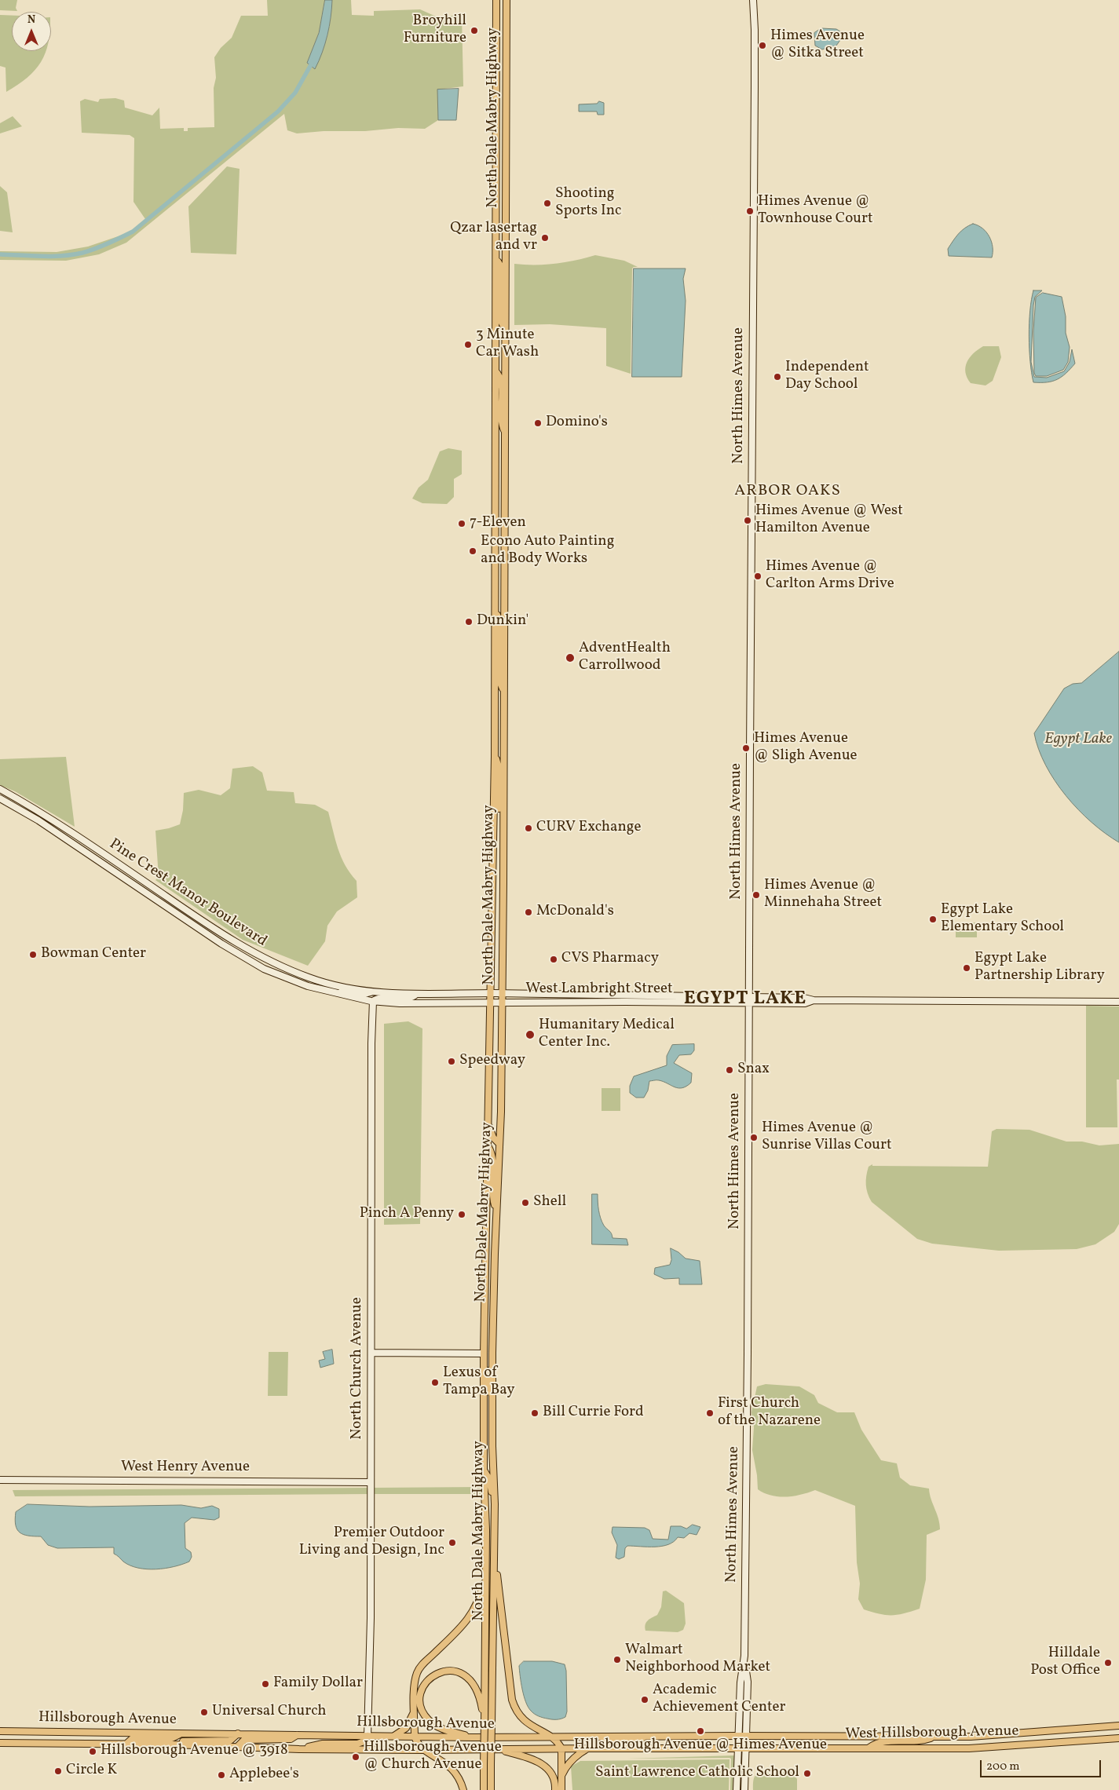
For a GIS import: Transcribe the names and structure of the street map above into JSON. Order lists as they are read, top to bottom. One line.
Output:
{"streets":{"main road":["North Dale Mabry Highway","Hillsborough Avenue","West Hillsborough Avenue"],"street":["North Himes Avenue","Pine Crest Manor Boulevard","West Lambright Street","North Church Avenue","West Henry Avenue"]},"crossings":[["North Dale Mabry Highway","Pine Crest Manor Boulevard"],["North Dale Mabry Highway","West Lambright Street"],["North Himes Avenue","West Lambright Street"],["North Himes Avenue","Hillsborough Avenue"],["North Himes Avenue","West Hillsborough Avenue"],["Pine Crest Manor Boulevard","West Lambright Street"],["Pine Crest Manor Boulevard","North Church Avenue"],["North Church Avenue","West Henry Avenue"],["North Church Avenue","Hillsborough Avenue"],["Hillsborough Avenue","West Hillsborough Avenue"]],"districts":["ARBOR OAKS","EGYPT LAKE"],"water":["Egypt Lake"],"places":["Broyhill Furniture","Himes Avenue @ Sitka Street","Shooting Sports Inc","Himes Avenue @ Townhouse Court","Qzar lasertag and vr","3 Minute Car Wash","Independent Day School","Domino's","Himes Avenue @ West Hamilton Avenue","7-Eleven","Econo Auto Painting and Body Works","Himes Avenue @ Carlton Arms Drive","Dunkin'","AdventHealth Carrollwood","Himes Avenue @ Sligh Avenue","CURV Exchange","Himes Avenue @ Minnehaha Street","McDonald's","Egypt Lake Elementary School","Bowman Center","CVS Pharmacy","Egypt Lake Partnership Library","Humanitary Medical Center Inc.","Speedway","Snax","Himes Avenue @ Sunrise Villas Court","Shell","Pinch A Penny","Lexus of Tampa Bay","Bill Currie Ford","First Church of the Nazarene","Premier Outdoor Living and Design, Inc","Walmart Neighborhood Market","Hilldale Post Office","Family Dollar","Academic Achievement Center","Universal Church","Hillsborough Avenue @ Himes Avenue","Hillsborough Avenue @ 3918","Hillsborough Avenue @ Church Avenue","Circle K","Saint Lawrence Catholic School","Applebee's"],"scale_bar":"200 m","north":"top"}
